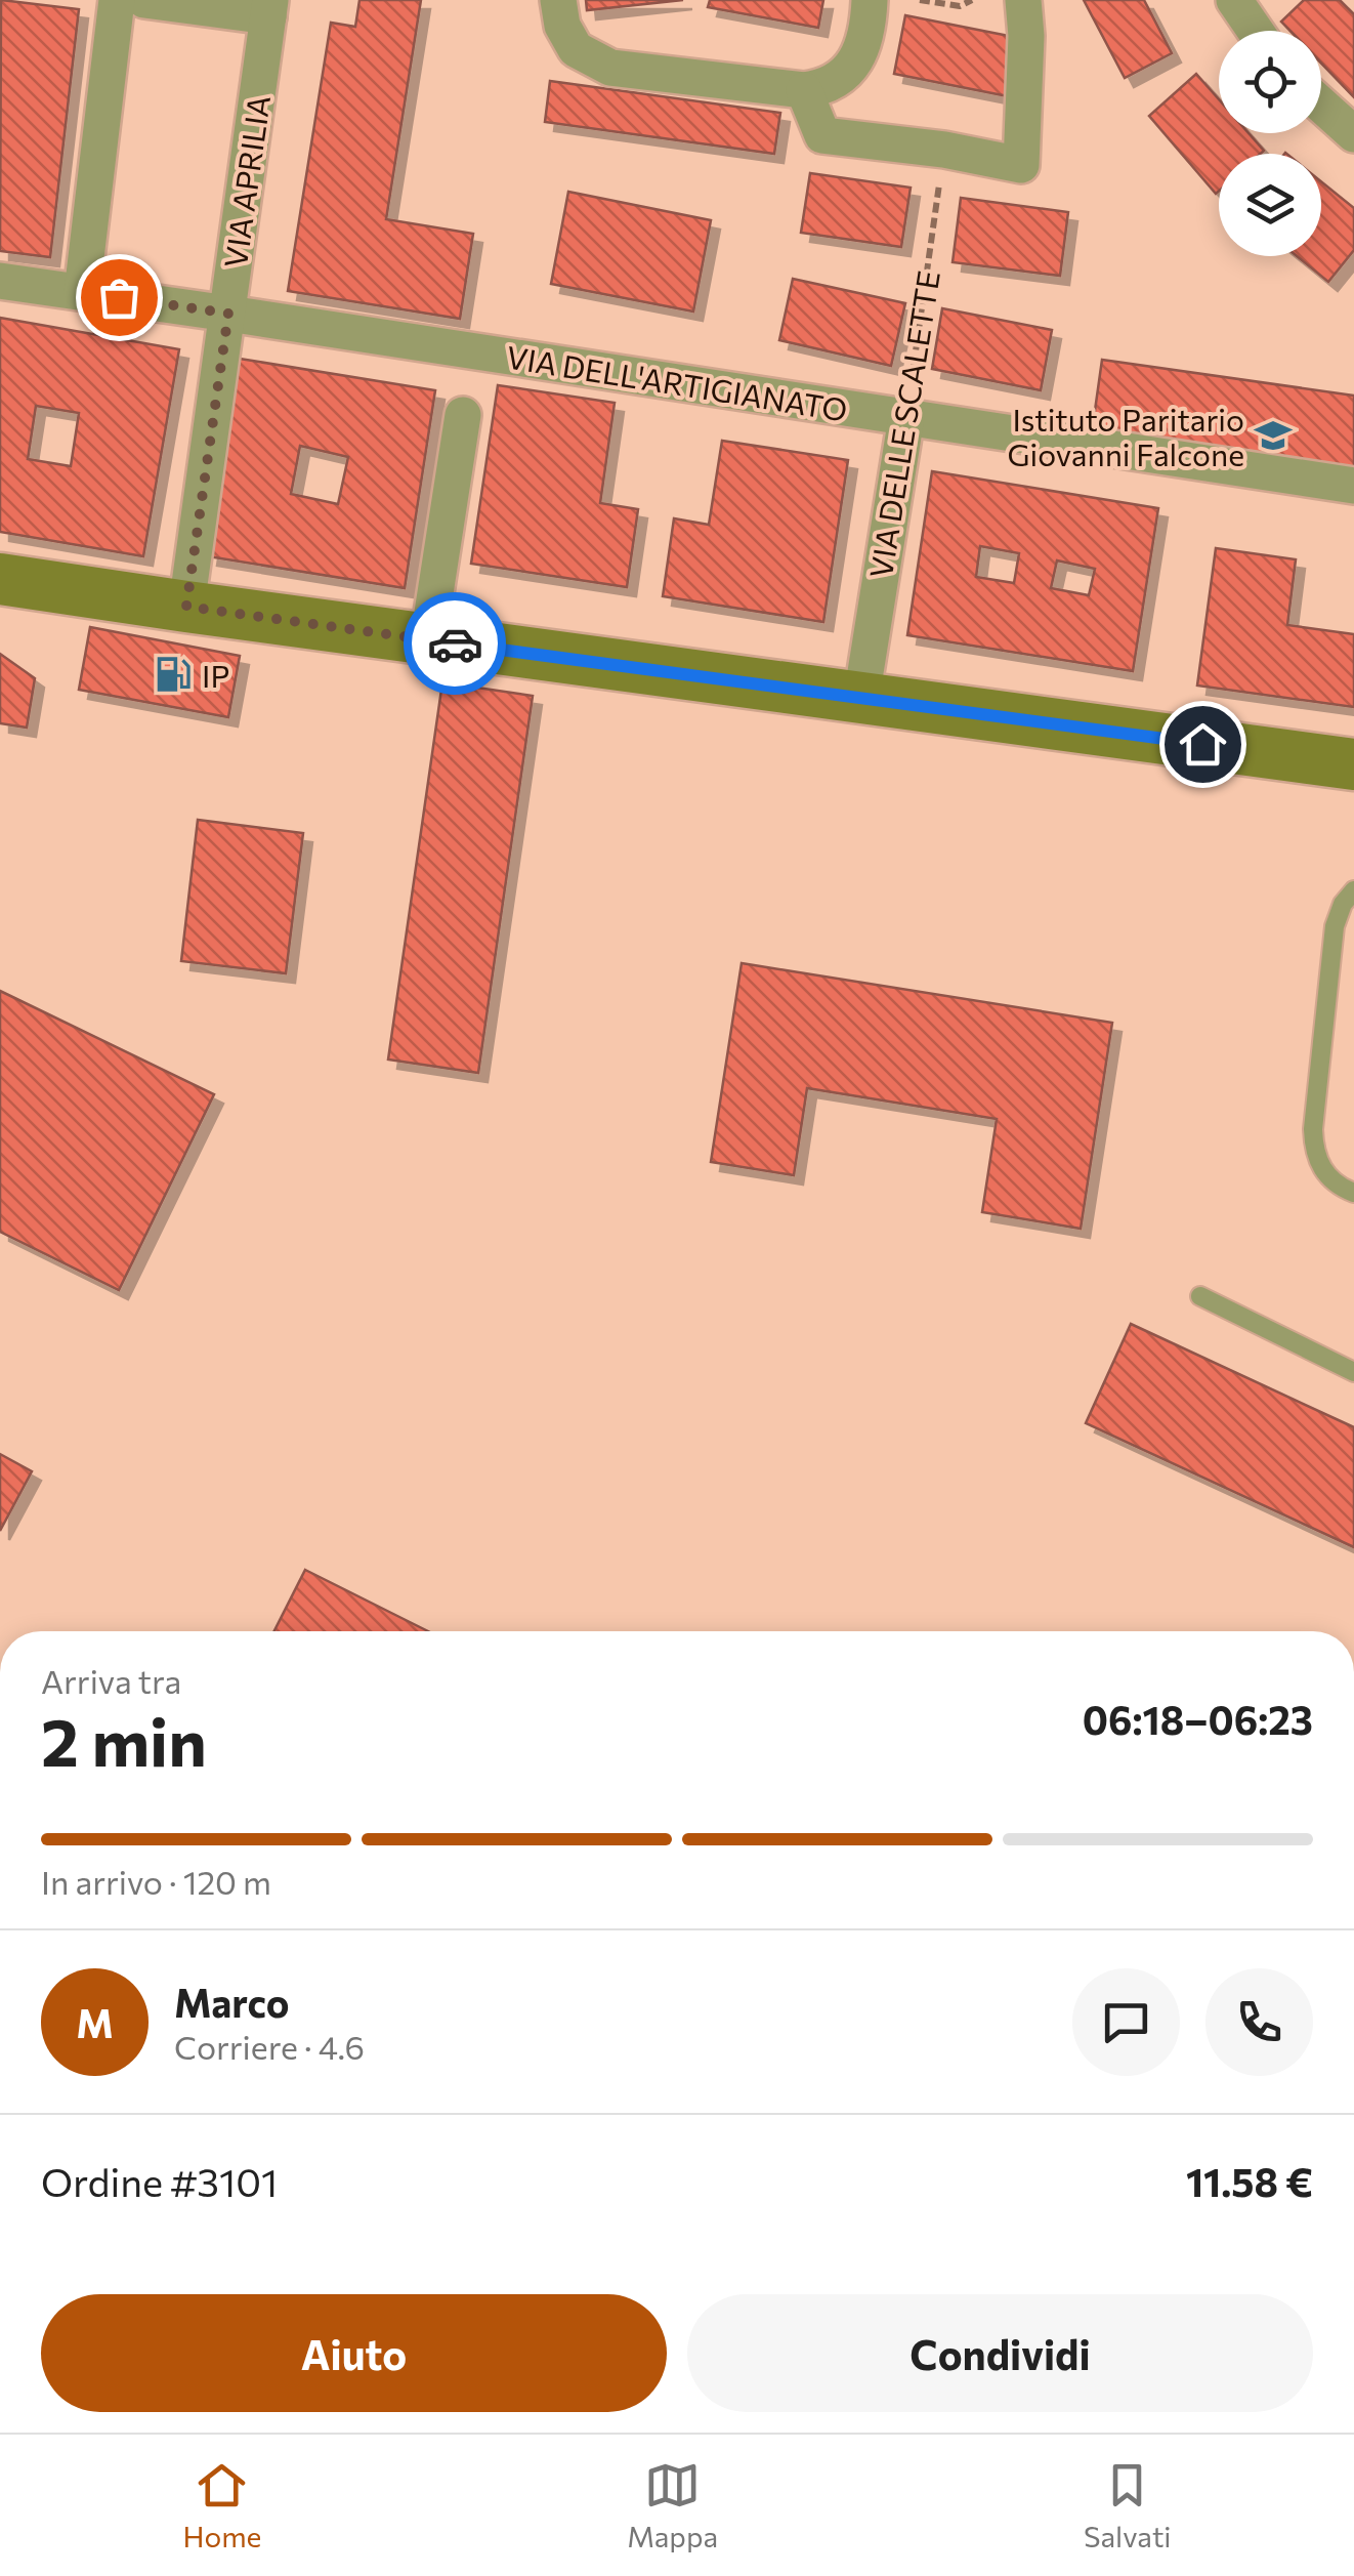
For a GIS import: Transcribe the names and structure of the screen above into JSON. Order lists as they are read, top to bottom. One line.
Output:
{"streets":{"street":["VIA APRILIA","VIA DELL'ARTIGIANATO","VIA DELLE SCALETTE"]},"crossings":[["VIA APRILIA","VIA DELL'ARTIGIANATO"],["VIA DELL'ARTIGIANATO","VIA DELLE SCALETTE"]],"places":{"school or university":["Istituto Paritario Giovanni Falcone"],"fuel station":["IP"]},"page":{"heading":["2 min","Arriva tra","06:18–06:23"],"panel":["Marco","Corriere · 4.6","Ordine #3101","11.58 €"],"bar":"In arrivo · 120 m","round":"M","buttons":["Aiuto","Condividi"],"tabs":["Home","Mappa","Salvati"]}}
